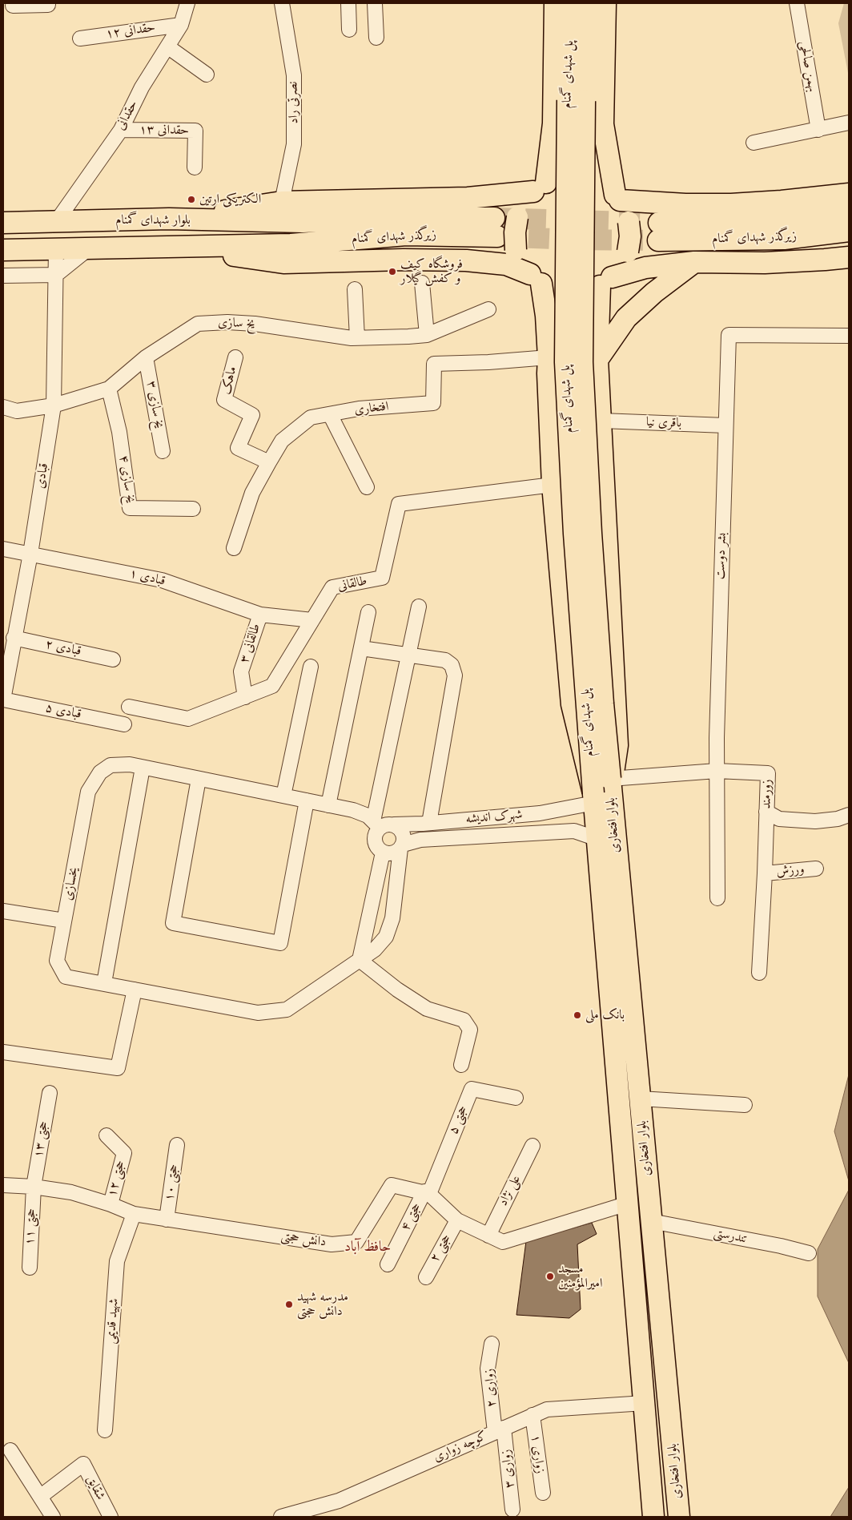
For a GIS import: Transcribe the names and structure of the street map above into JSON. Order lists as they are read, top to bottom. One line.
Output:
{"streets":{"highway":["پل شهدای گمنام","بلوار شهدای گمنام","زیرگذر شهدای گمنام","بلوار افتخاری"],"street":["حقدانی ۱۲","بهمن صالحی","نصرتی راد","حقدانی","حقدانی ۱۳","یخ سازی","ماهک","یخ سازی ۳","افتخاری","باقری نیا","قبادی","یخ سازی ۴","بشر دوست","قبادی ۱","طالقانی","طالقانی ۳","قبادی ۲","قبادی ۵","زورمند","شهرک اندیشه","ورزش","یخسازی","حجتی ۵","حجتی ۱۳","حجتی ۱۲","حجتی ۱۰","علی نژاد","حجتی ۴","حجتی ۱۱","تندرستی","دانش حجتی","حجتی ۲","شهید قدیمی","زواری ۲","کوچه زواری","زواری ۱","زواری ۳","شقایق"]},"crossings":[["حقدانی ۱۲","حقدانی"],["پل شهدای گمنام","زورمند"],["پل شهدای گمنام","شهرک اندیشه"],["پل شهدای گمنام","بلوار افتخاری"],["حقدانی","حقدانی ۱۳"],["حقدانی","بلوار شهدای گمنام"],["بلوار شهدای گمنام","زیرگذر شهدای گمنام"],["بلوار شهدای گمنام","قبادی"],["یخ سازی","یخ سازی ۳"],["یخ سازی","قبادی"],["یخ سازی","یخ سازی ۴"],["ماهک","افتخاری"],["باقری نیا","بشر دوست"],["قبادی","قبادی ۱"],["قبادی","قبادی ۲"],["قبادی","قبادی ۵"],["بشر دوست","زورمند"],["قبادی ۱","طالقانی"],["قبادی ۱","طالقانی ۳"],["طالقانی","طالقانی ۳"],["زورمند","بلوار افتخاری"],["زورمند","ورزش"],["شهرک اندیشه","بلوار افتخاری"],["شهرک اندیشه","یخسازی"],["بلوار افتخاری","تندرستی"],["بلوار افتخاری","کوچه زواری"],["حجتی ۵","حجتی ۴"],["حجتی ۵","دانش حجتی"],["حجتی ۱۳","حجتی ۱۱"],["حجتی ۱۳","دانش حجتی"],["حجتی ۱۲","دانش حجتی"],["حجتی ۱۰","دانش حجتی"],["حجتی ۴","دانش حجتی"],["حجتی ۱۱","دانش حجتی"],["دانش حجتی","شهید قدیمی"],["زواری ۲","کوچه زواری"],["زواری ۲","زواری ۳"],["کوچه زواری","زواری ۱"],["کوچه زواری","زواری ۳"]],"districts":["حافظ آباد"],"places":["الکتریکی ارتین","فروشگاه کیف و کفش گیلار","بانک ملی","مسجد امیرالمؤمنین","مدرسه شهید دانش حجتی"]}
